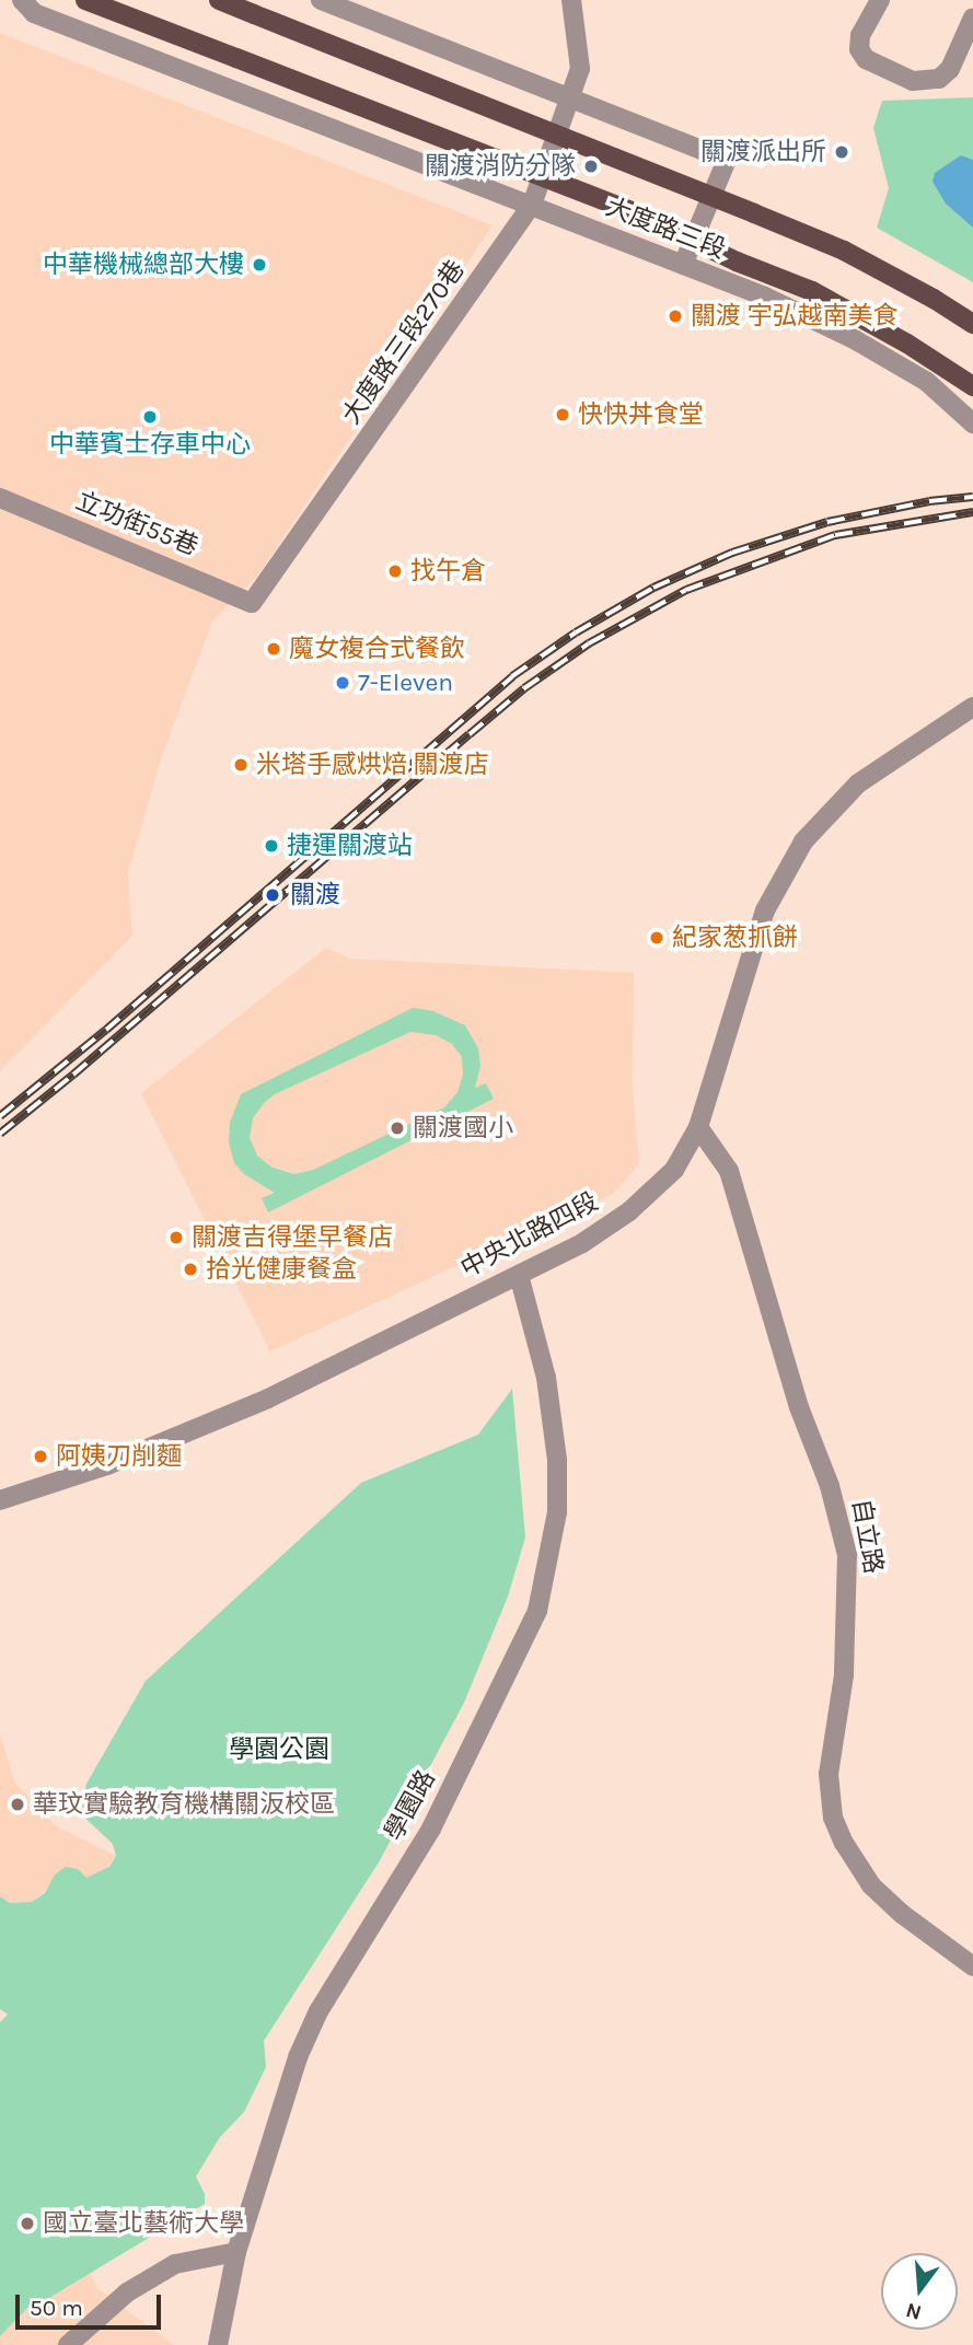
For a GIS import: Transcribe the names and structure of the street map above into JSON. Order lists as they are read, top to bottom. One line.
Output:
{"streets":{"main road":["大度路三段"],"street":["大度路三段270巷","立功街55巷","中央北路四段","自立路","學園路"]},"crossings":[["大度路三段","大度路三段270巷"],["大度路三段270巷","立功街55巷"],["中央北路四段","自立路"],["中央北路四段","學園路"]],"parks":["學園公園"],"places":["關渡派出所","關渡消防分隊","中華機械總部大樓","關渡 宇弘越南美食","快快丼食堂","中華賓士存車中心","找午倉","魔女複合式餐飲","7-Eleven","米塔手感烘焙 關渡店","捷運關渡站","關渡","紀家葱抓餅","關渡國小","關渡吉得堡早餐店","拾光健康餐盒","阿姨刀削麵","華玟實驗教育機構關汳校區","國立臺北藝術大學"],"scale_bar":"50 m","north":"bottom"}
